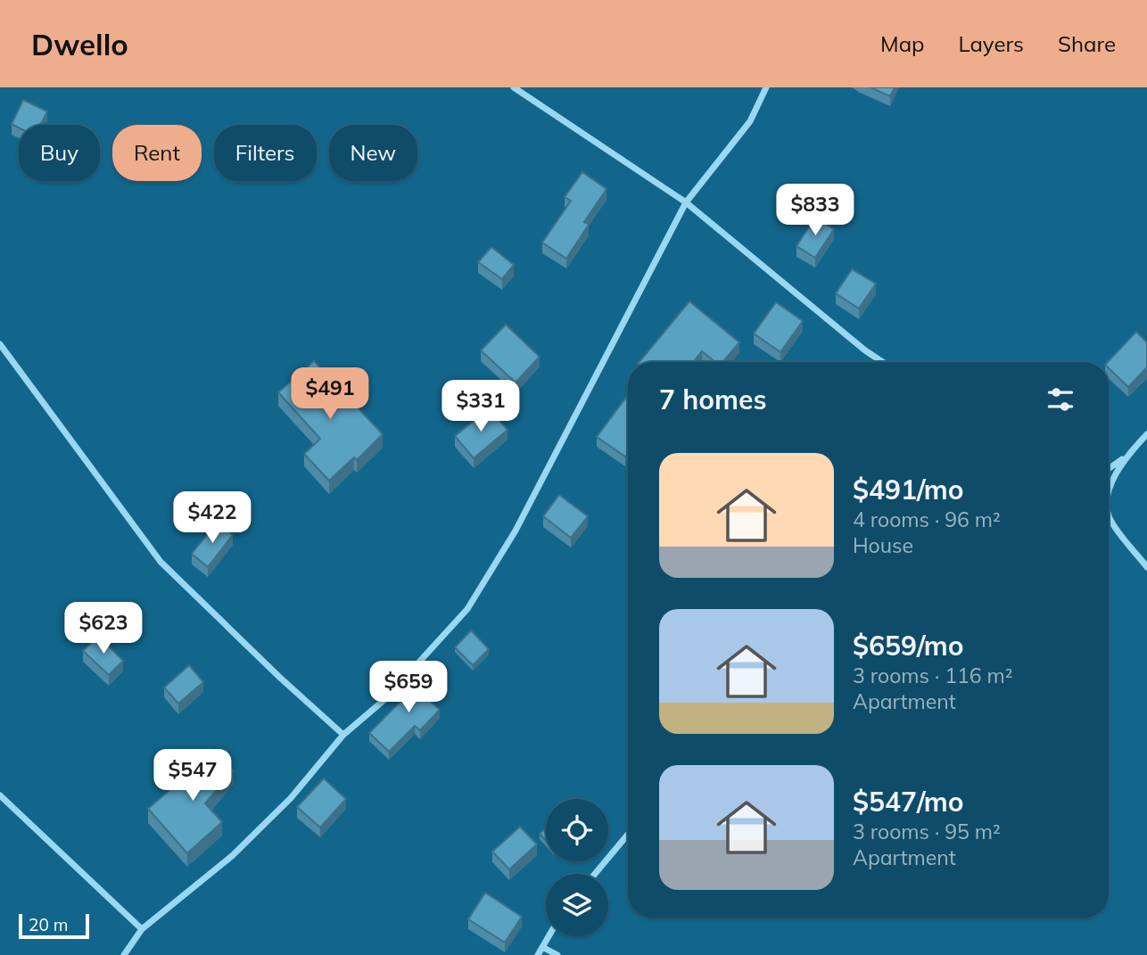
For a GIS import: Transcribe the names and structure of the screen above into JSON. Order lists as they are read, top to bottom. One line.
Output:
{"scale_bar":"20 m","page":{"header":"Dwello","nav":["Map","Layers","Share"],"chip":["Buy","Rent","Filters","New"],"price":["$833","$491","$331","$422","$623","$659","$547"],"heading":"7 homes","list":[{"name":"$491/mo","note":"4 rooms · 96 m² · House"},{"name":"$659/mo","note":"3 rooms · 116 m² · Apartment"},{"name":"$547/mo","note":"3 rooms · 95 m² · Apartment"}],"scale":"20 m"}}
